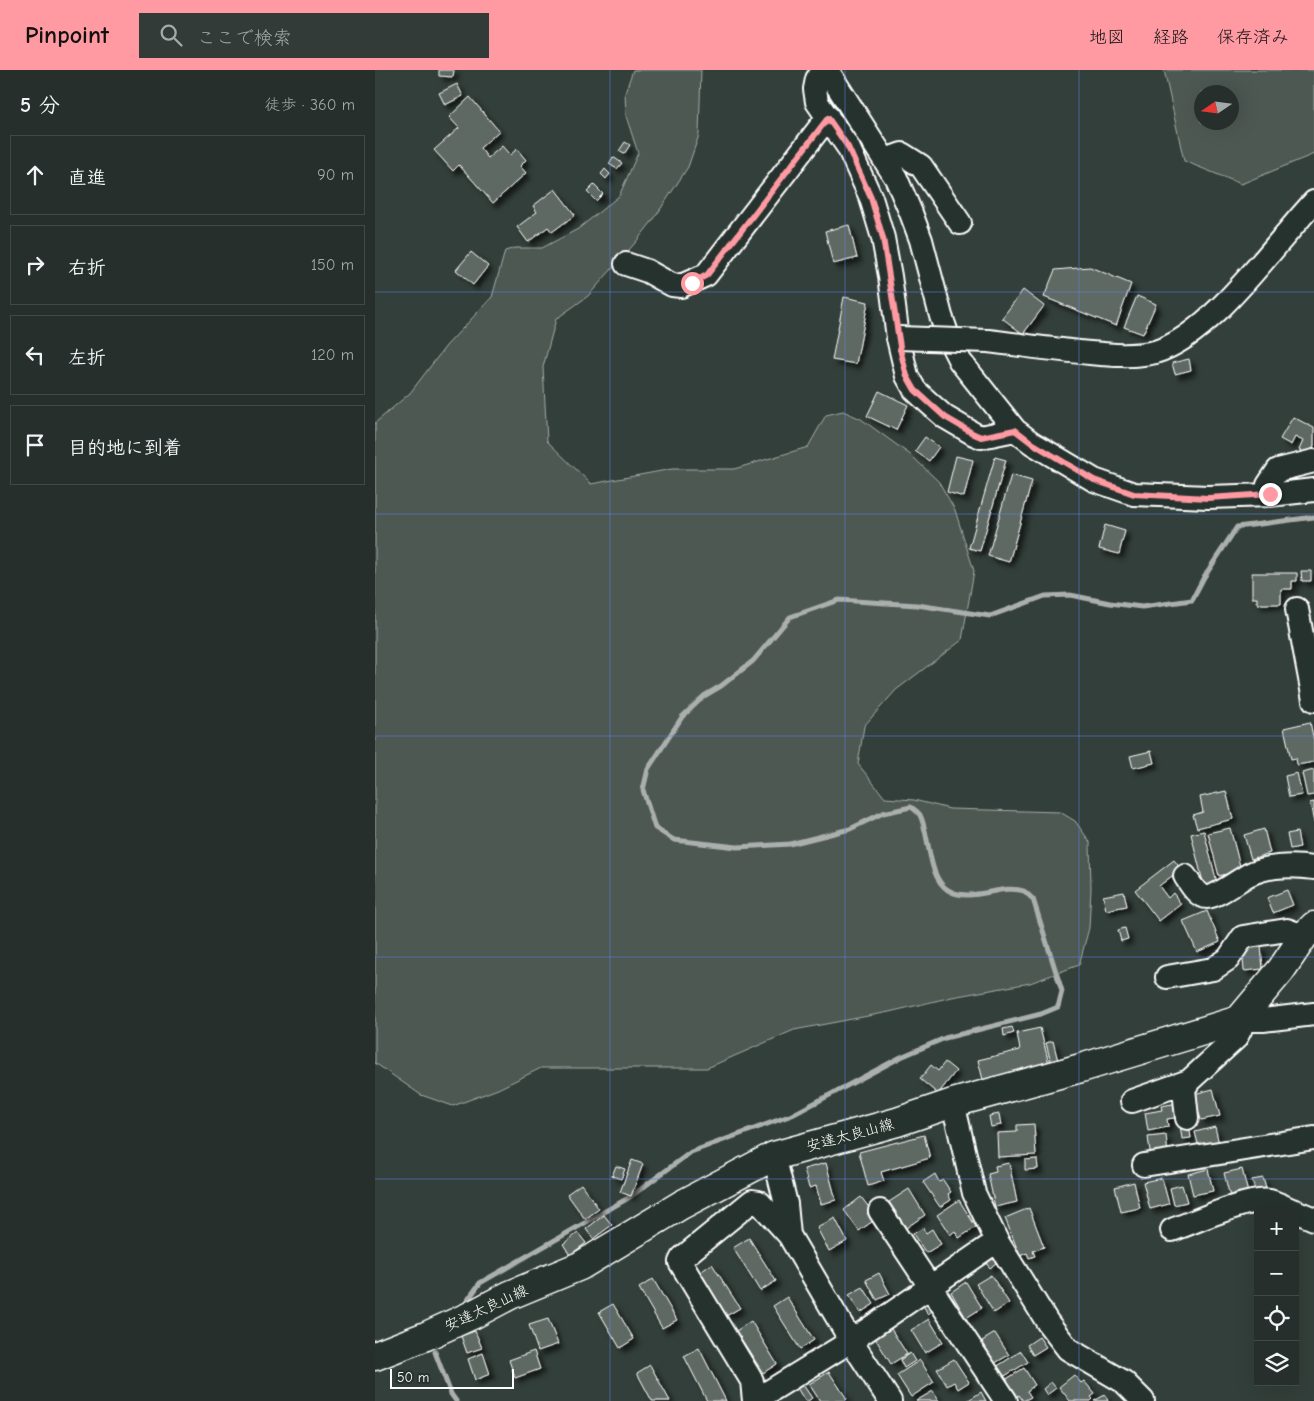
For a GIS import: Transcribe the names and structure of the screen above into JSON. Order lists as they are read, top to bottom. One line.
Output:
{"streets":{"main road":["安達太良山線"]},"scale_bar":"50 m","north":"left","page":{"header":"Pinpoint","search":"ここで検索","nav":["地図","経路","保存済み"],"heading":["5 分","徒歩 · 360 m"],"list":[["直進","90 m"],["右折","150 m"],["左折","120 m"],"目的地に到着"],"map_buttons":["+","−"],"scale":"50 m"}}
